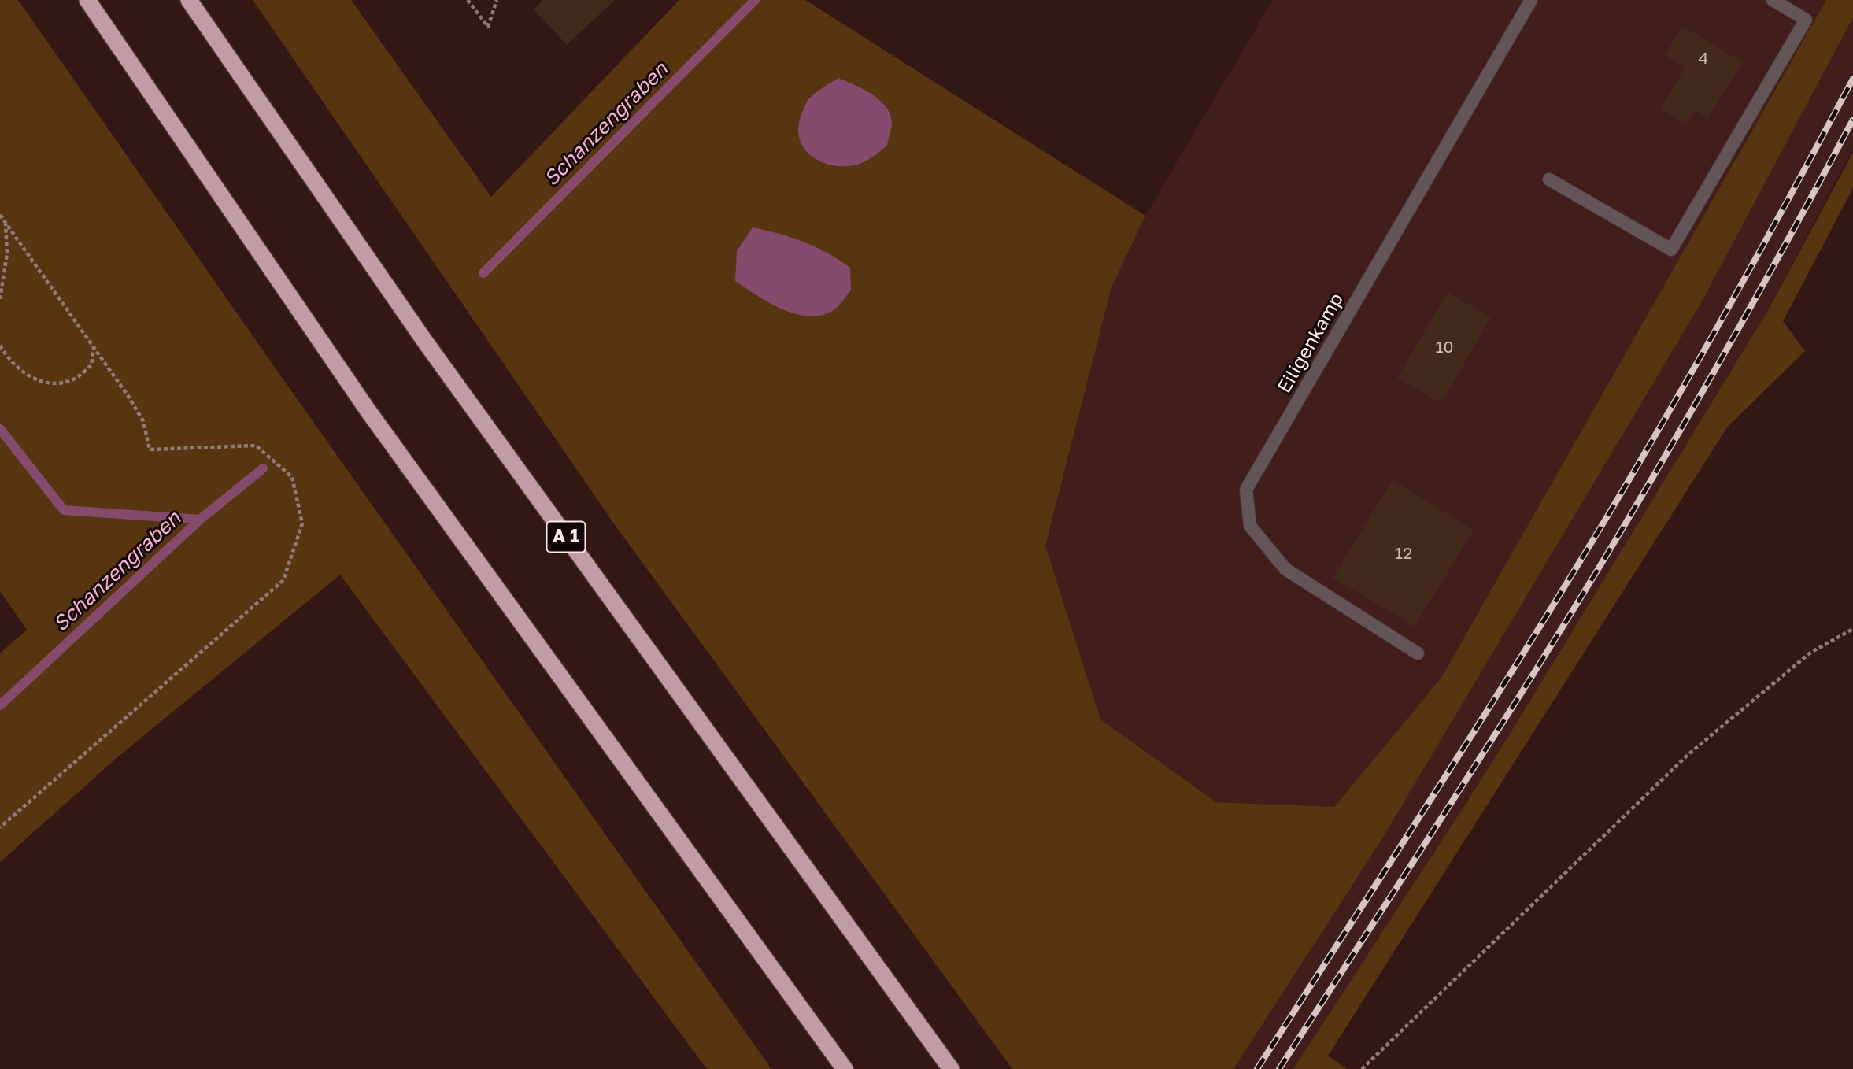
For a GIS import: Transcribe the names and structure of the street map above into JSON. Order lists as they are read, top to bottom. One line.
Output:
{"streets":{"highway":["A 1"],"lane":["Eiligenkamp"]},"water":["Schanzengraben"],"house_numbers":["4","10","12"]}
